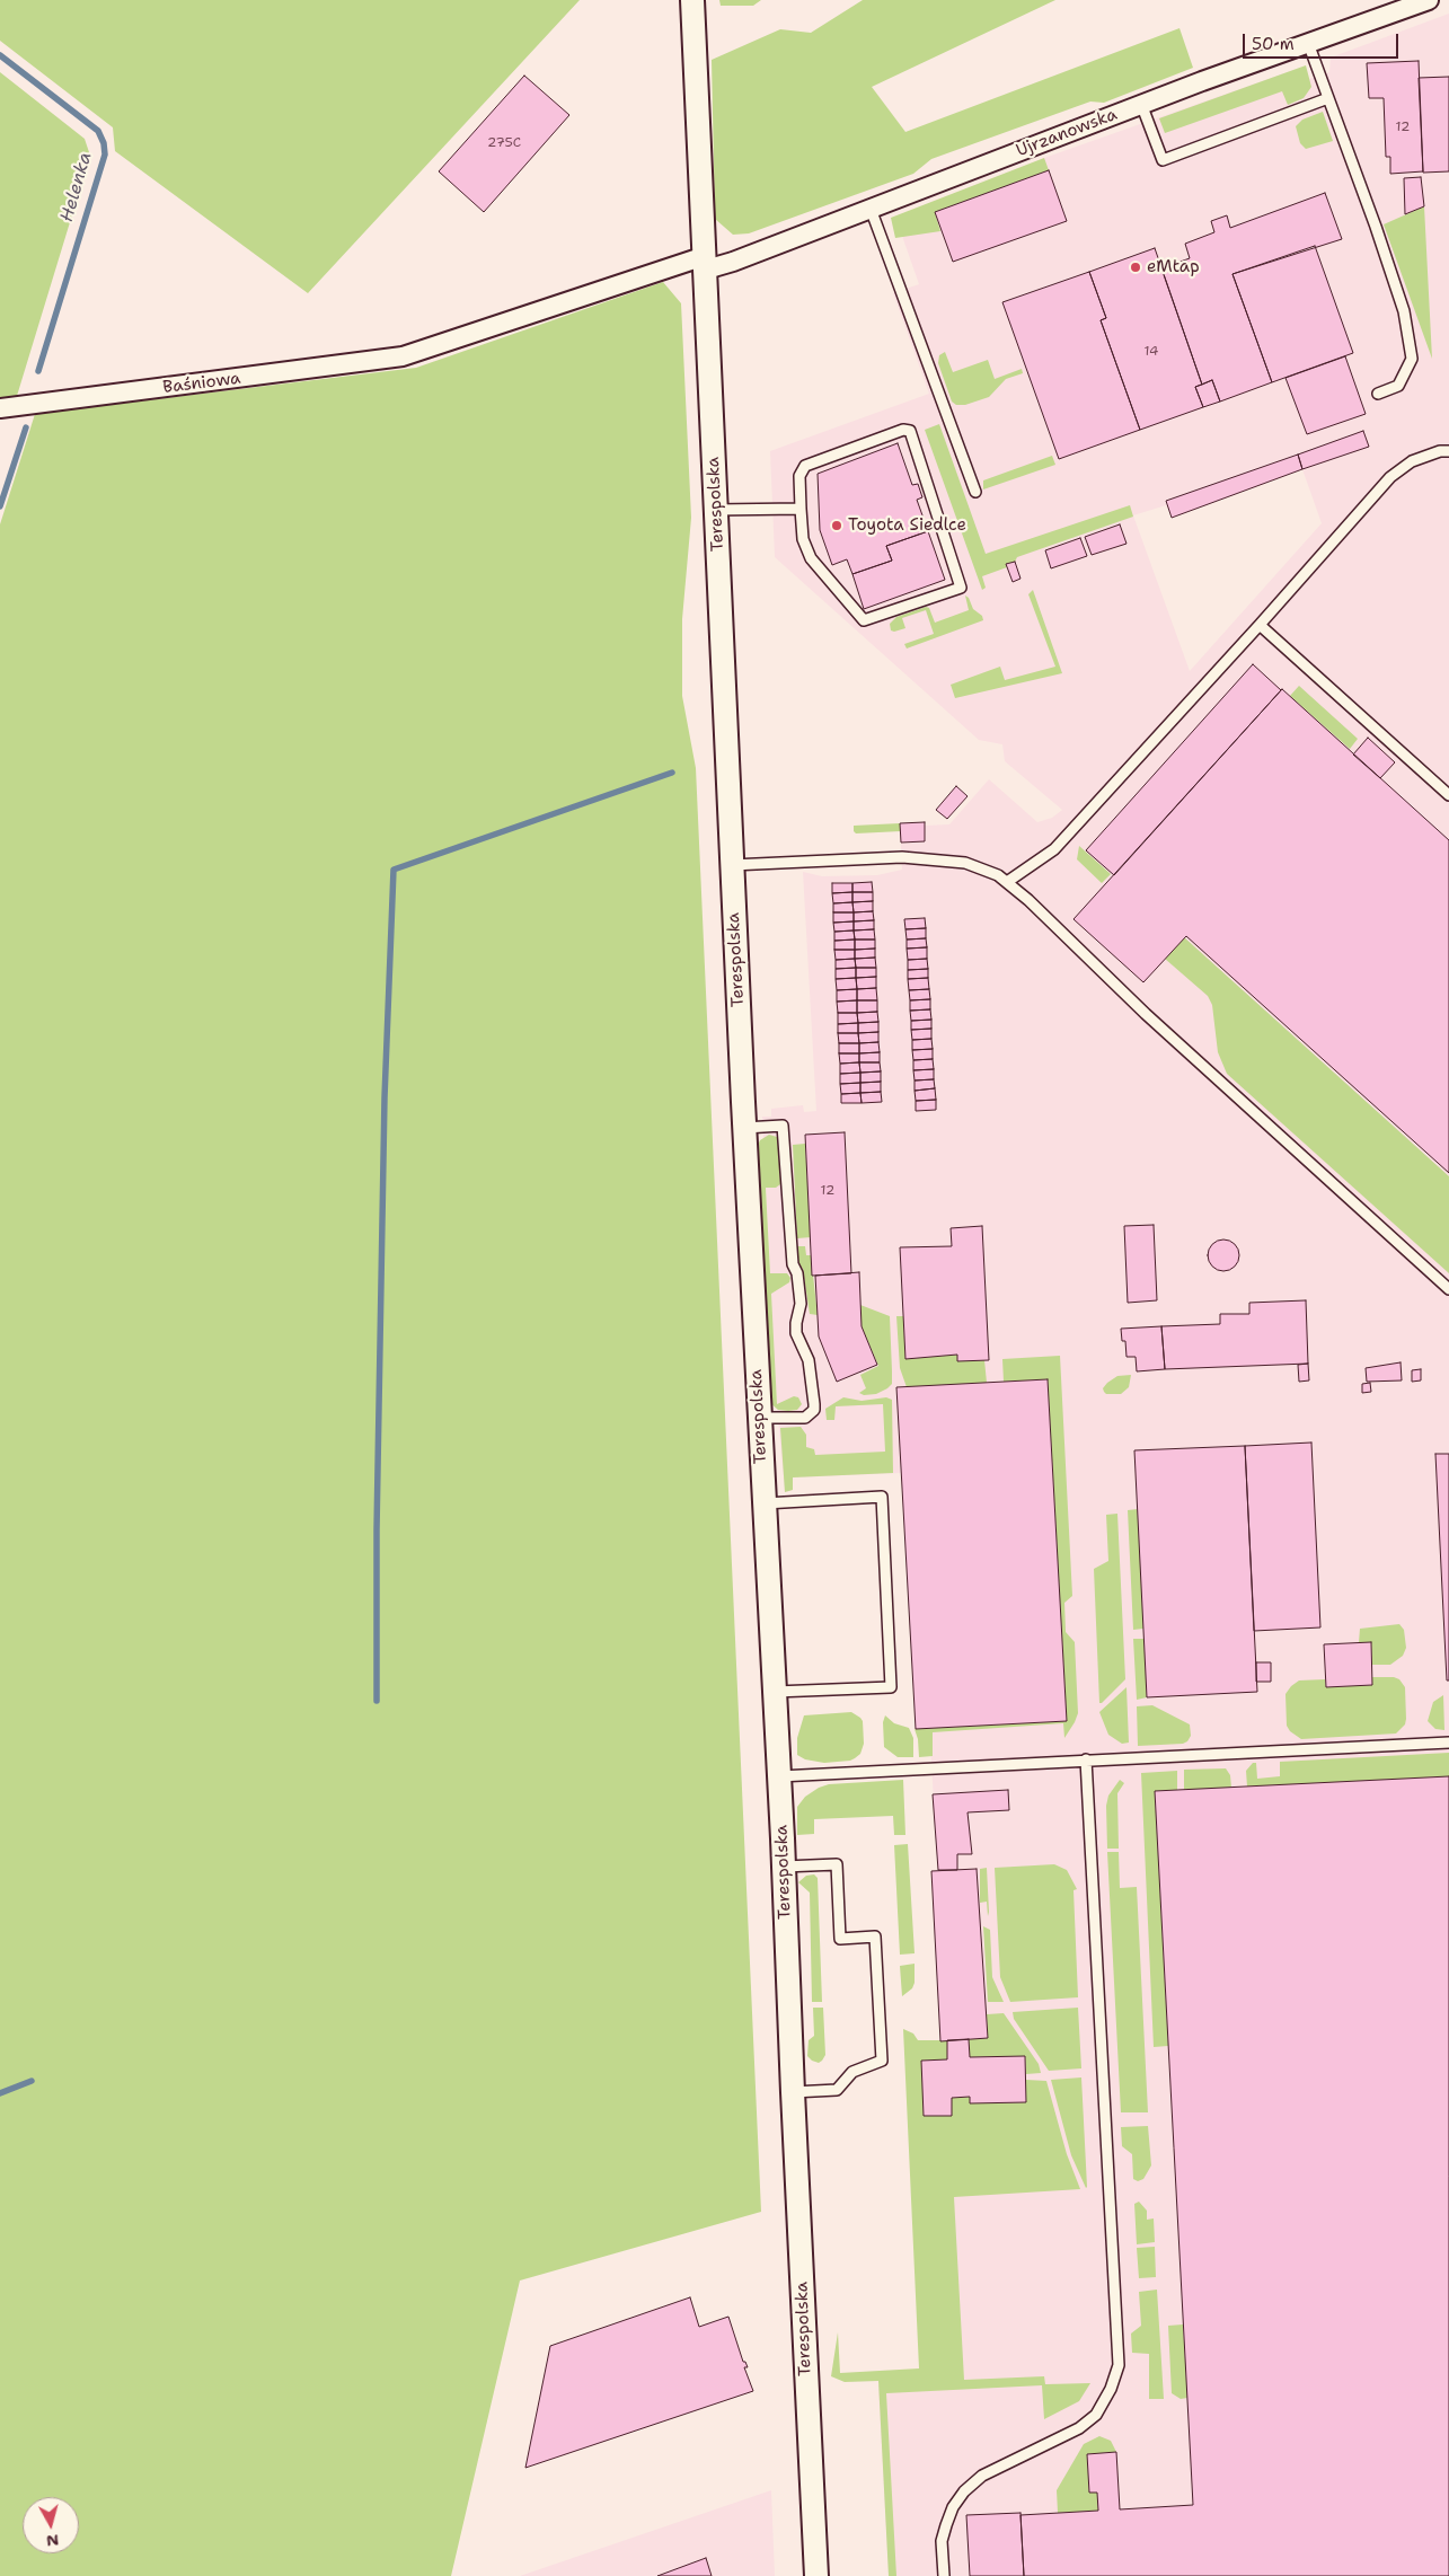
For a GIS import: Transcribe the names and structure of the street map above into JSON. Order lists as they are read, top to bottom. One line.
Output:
{"streets":{"street":["Ujrzanowska","Baśniowa","Terespolska"]},"crossings":[["Ujrzanowska","Baśniowa"],["Ujrzanowska","Terespolska"],["Baśniowa","Terespolska"]],"water":["Helenka"],"places":["eMtap","Toyota Siedlce"],"house_numbers":["12","275C","14","12"],"scale_bar":"50 m","north":"bottom"}
